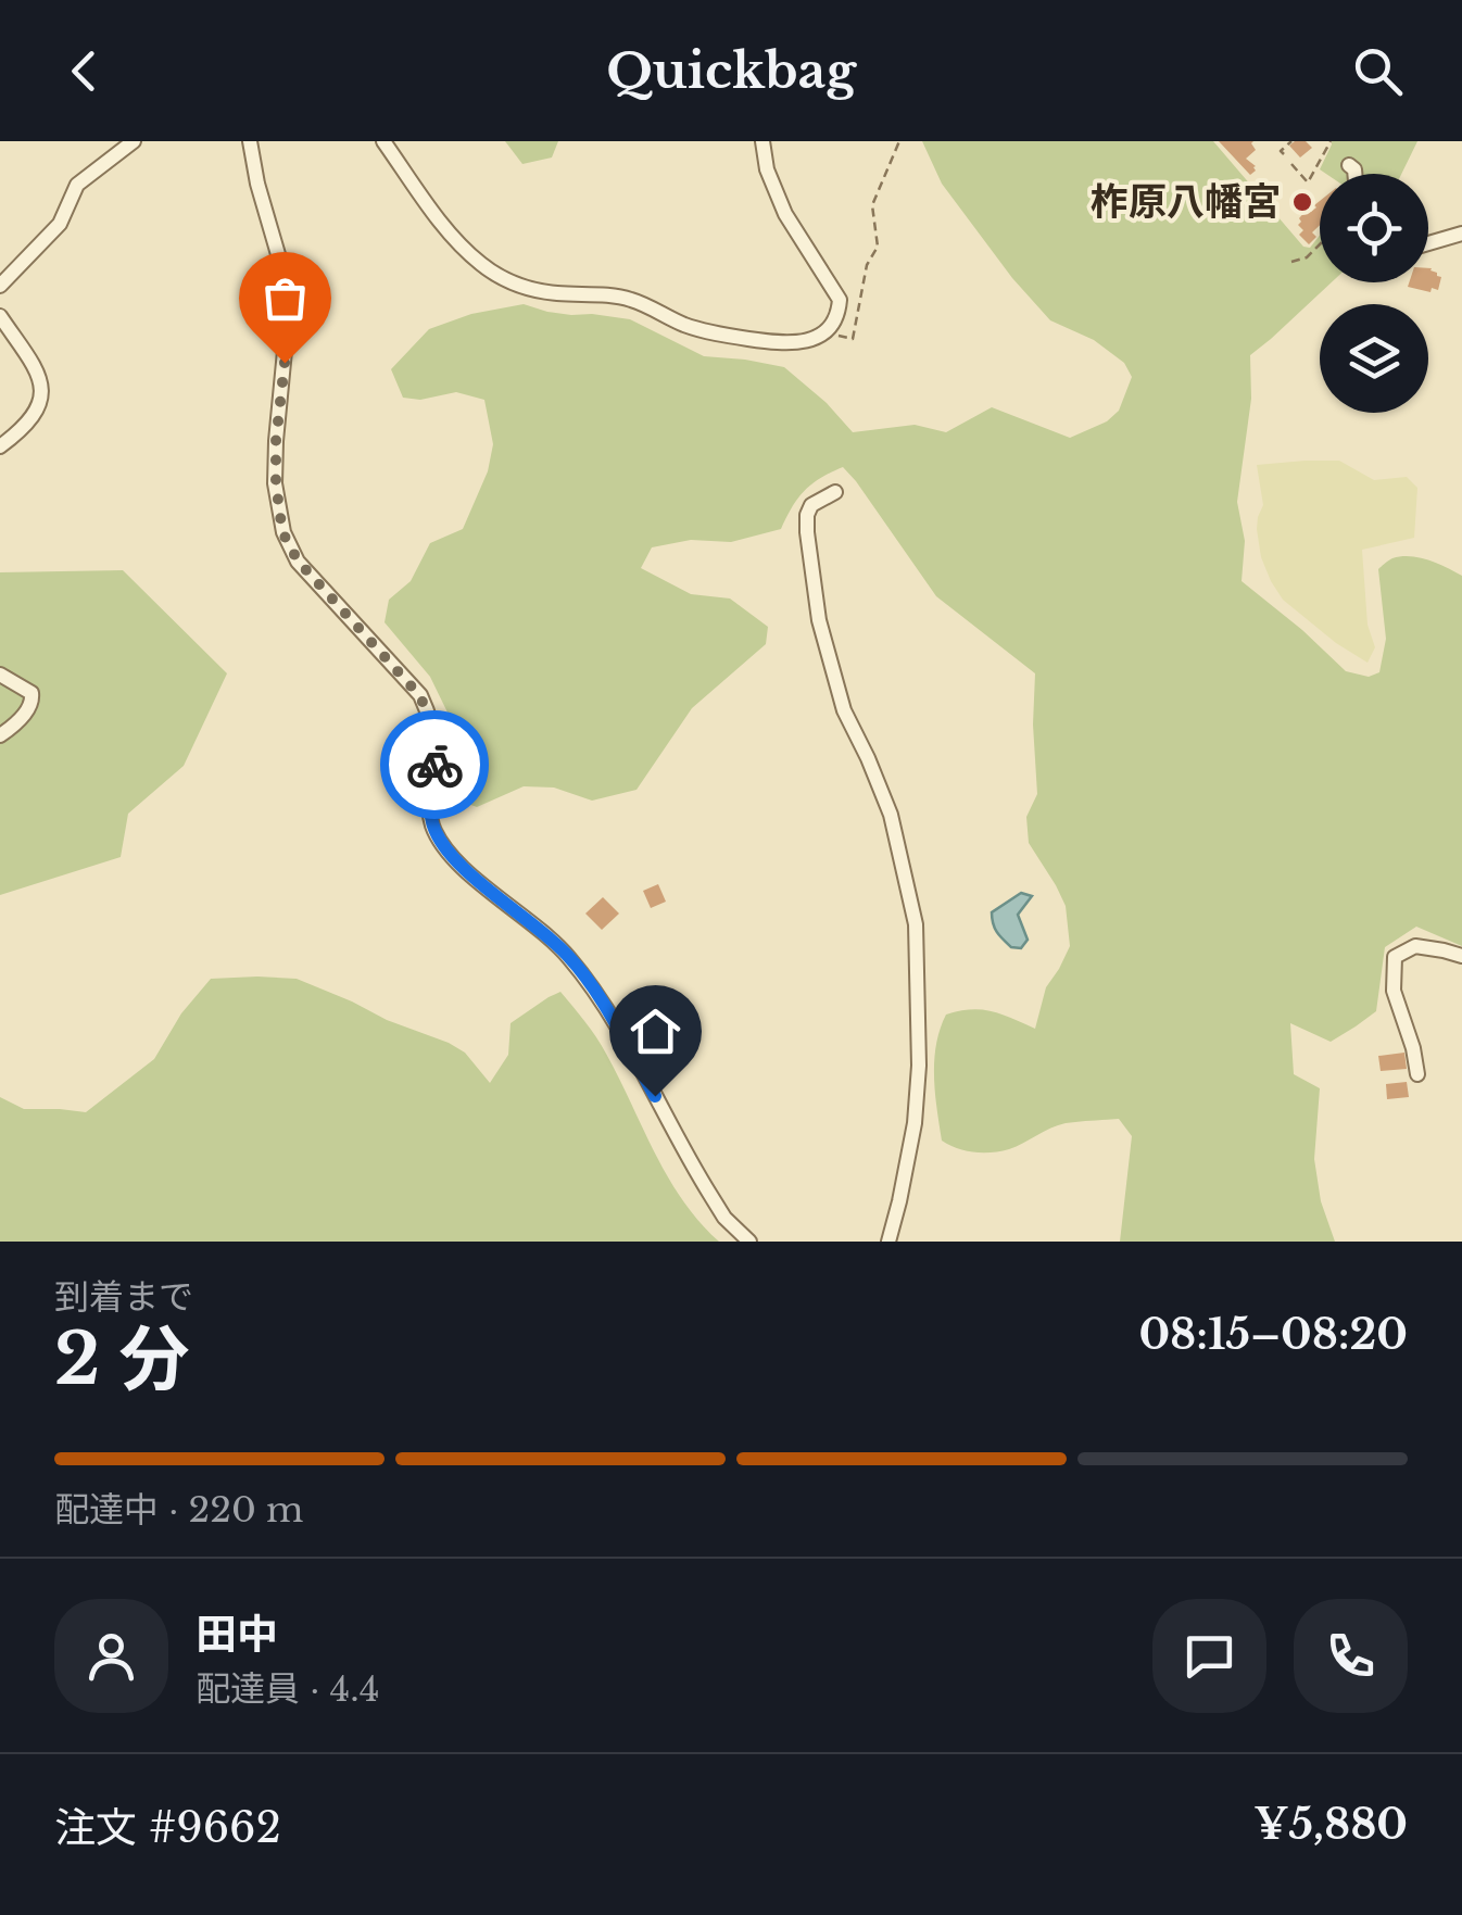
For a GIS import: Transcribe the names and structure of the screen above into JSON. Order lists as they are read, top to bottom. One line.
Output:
{"places":["柞原八幡宮"],"page":{"header":"Quickbag","heading":["2 分","到着まで","08:15–08:20"],"panel":["田中","配達員 · 4.4","注文 #9662","¥5,880"],"bar":"配達中 · 220 m"}}
